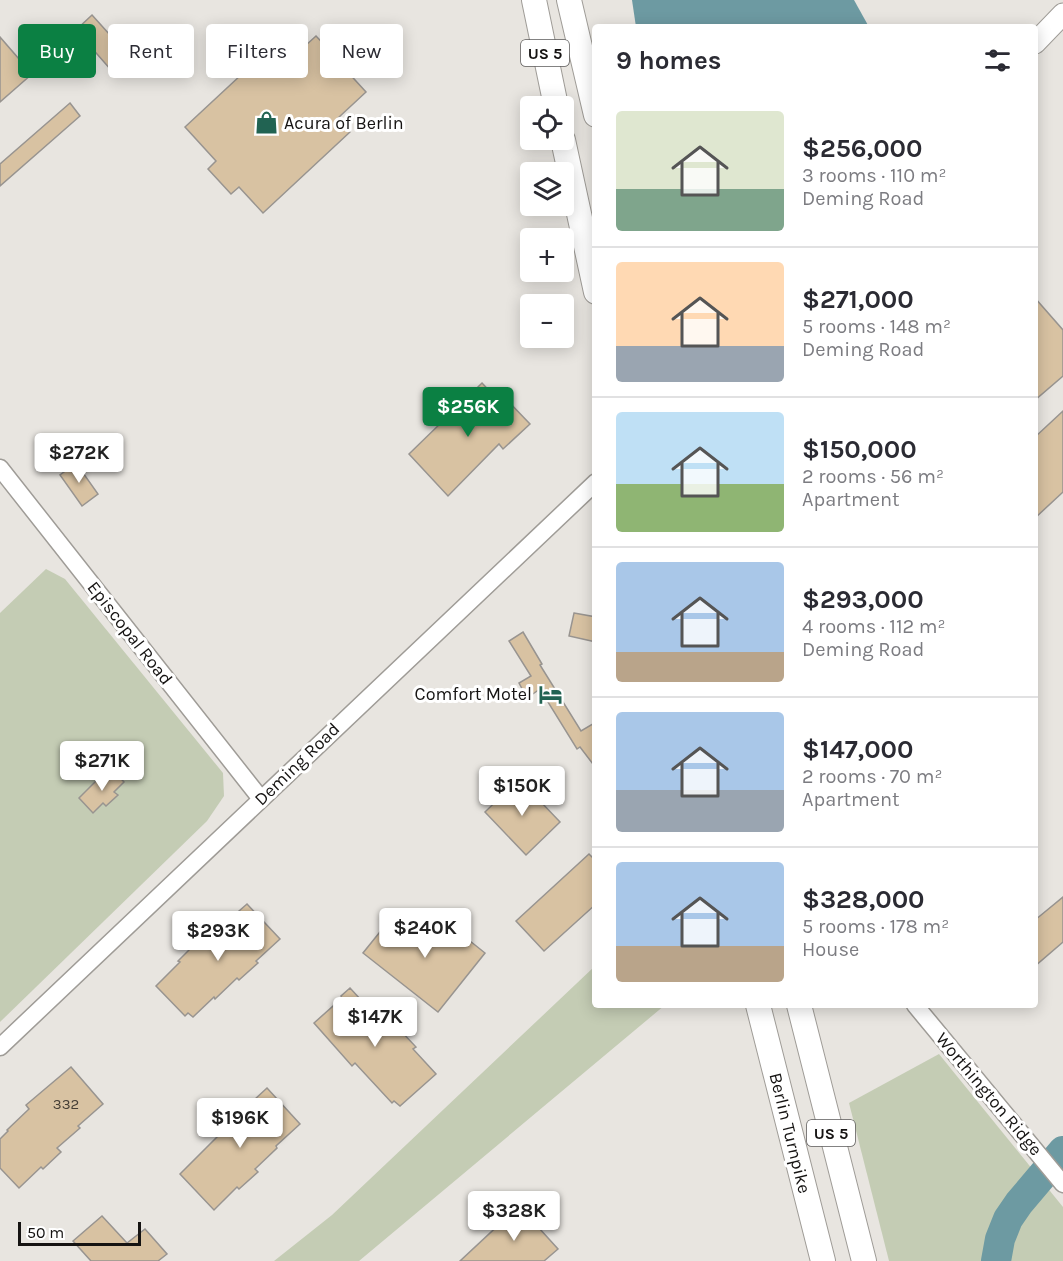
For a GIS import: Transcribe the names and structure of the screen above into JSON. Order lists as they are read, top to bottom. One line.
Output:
{"streets":{"highway":["US 5","Berlin Turnpike"],"street":["Episcopal Road","Deming Road","Worthington Ridge"]},"crossings":[["Episcopal Road","Deming Road"]],"places":{"shop":["Acura of Berlin"],"hotel":["Comfort Motel"]},"house_numbers":["332"],"scale_bar":"50 m","page":{"chip":["Buy","Rent","Filters","New"],"heading":"9 homes","map_buttons":["+","−"],"list":[{"name":"$256,000","note":"3 rooms · 110 m² · Deming Road"},{"name":"$271,000","note":"5 rooms · 148 m² · Deming Road"},{"name":"$150,000","note":"2 rooms · 56 m² · Apartment"},{"name":"$293,000","note":"4 rooms · 112 m² · Deming Road"},{"name":"$147,000","note":"2 rooms · 70 m² · Apartment"},{"name":"$328,000","note":"5 rooms · 178 m² · House"}],"price":["$256K","$272K","$271K","$150K","$240K","$293K","$147K","$196K","$328K"],"scale":"50 m"}}
